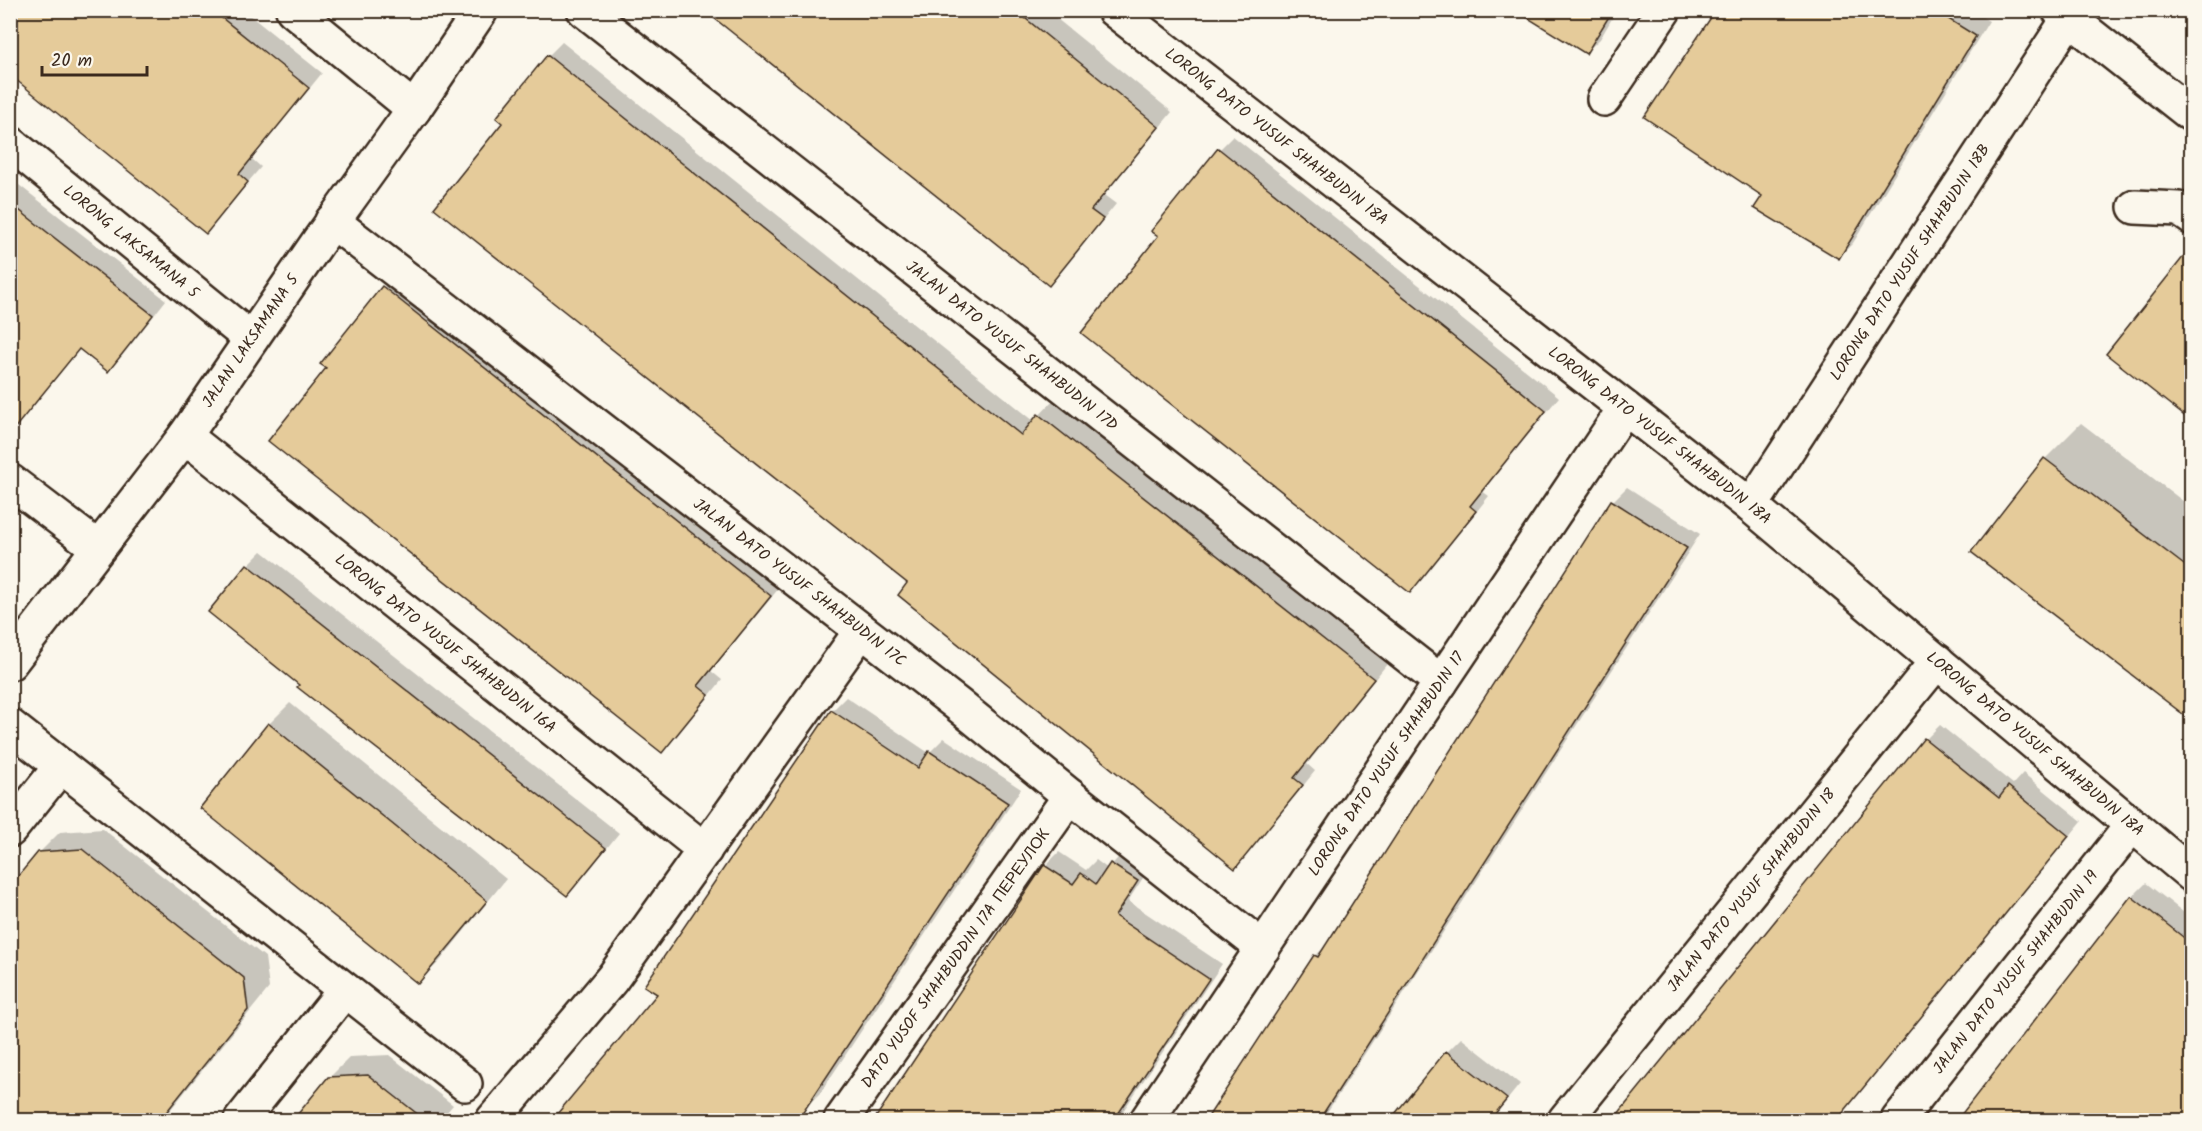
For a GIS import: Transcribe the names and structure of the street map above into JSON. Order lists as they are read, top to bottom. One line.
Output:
{"streets":{"street":["LORONG DATO YUSUF SHAHBUDIN 18A","LORONG LAKSAMANA 5","LORONG DATO YUSUF SHAHBUDIN 18B","JALAN LAKSAMANA 5","JALAN DATO YUSUF SHAHBUDIN 17D","JALAN DATO YUSUF SHAHBUDIN 17C","LORONG DATO YUSUF SHAHBUDIN 16A","LORONG DATO YUSUF SHAHBUDIN 17","JALAN DATO YUSUF SHAHBUDIN 18","DATO YUSOF SHAHBUDDIN 17A ПЕРЕУЛОК","JALAN DATO YUSUF SHAHBUDIN 19"]},"crossings":[["LORONG DATO YUSUF SHAHBUDIN 18A","LORONG DATO YUSUF SHAHBUDIN 18B"],["LORONG DATO YUSUF SHAHBUDIN 18A","LORONG DATO YUSUF SHAHBUDIN 17"],["LORONG DATO YUSUF SHAHBUDIN 18A","JALAN DATO YUSUF SHAHBUDIN 18"],["LORONG DATO YUSUF SHAHBUDIN 18A","JALAN DATO YUSUF SHAHBUDIN 19"],["LORONG LAKSAMANA 5","JALAN LAKSAMANA 5"],["JALAN LAKSAMANA 5","JALAN DATO YUSUF SHAHBUDIN 17C"],["JALAN LAKSAMANA 5","LORONG DATO YUSUF SHAHBUDIN 16A"],["JALAN DATO YUSUF SHAHBUDIN 17D","LORONG DATO YUSUF SHAHBUDIN 17"],["JALAN DATO YUSUF SHAHBUDIN 17C","LORONG DATO YUSUF SHAHBUDIN 17"],["JALAN DATO YUSUF SHAHBUDIN 17C","DATO YUSOF SHAHBUDDIN 17A ПЕРЕУЛОК"]],"scale_bar":"20 m"}
